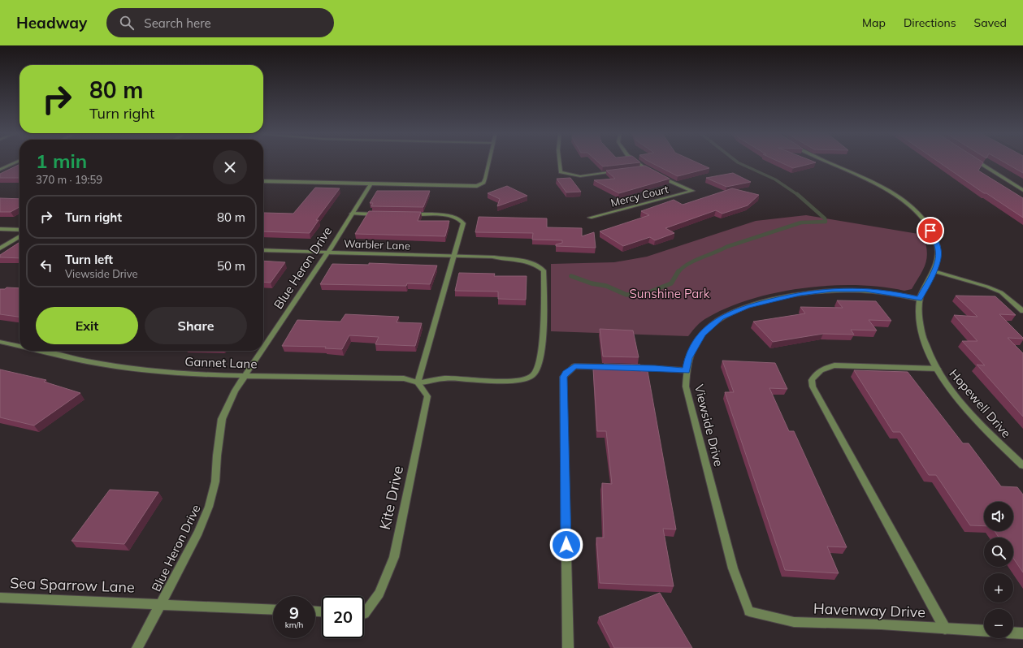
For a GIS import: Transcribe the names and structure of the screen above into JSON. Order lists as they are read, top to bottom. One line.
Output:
{"streets":{"street":["Mercy Court","Warbler Lane","Blue Heron Drive","Gannet Lane","Hopewell Drive","Viewside Drive","Kite Drive","Sea Sparrow Lane","Havenway Drive"]},"crossings":[["Warbler Lane","Blue Heron Drive"],["Warbler Lane","Gannet Lane"],["Warbler Lane","Kite Drive"],["Blue Heron Drive","Gannet Lane"],["Blue Heron Drive","Sea Sparrow Lane"],["Gannet Lane","Kite Drive"],["Hopewell Drive","Viewside Drive"],["Viewside Drive","Havenway Drive"]],"parks":["Sunshine Park"],"page":{"header":"Headway","search":"Search here","nav":["Map","Directions","Saved"],"turn":["80 m","Turn right"],"heading":["1 min","370 m · 19:59"],"list":[{"name":"Turn right","value":"80 m"},{"name":"Turn left","note":"Viewside Drive","value":"50 m"}],"buttons":["Exit","Share"],"map_buttons":["+","−"],"speed":"9 km/h","limit":"20"}}
